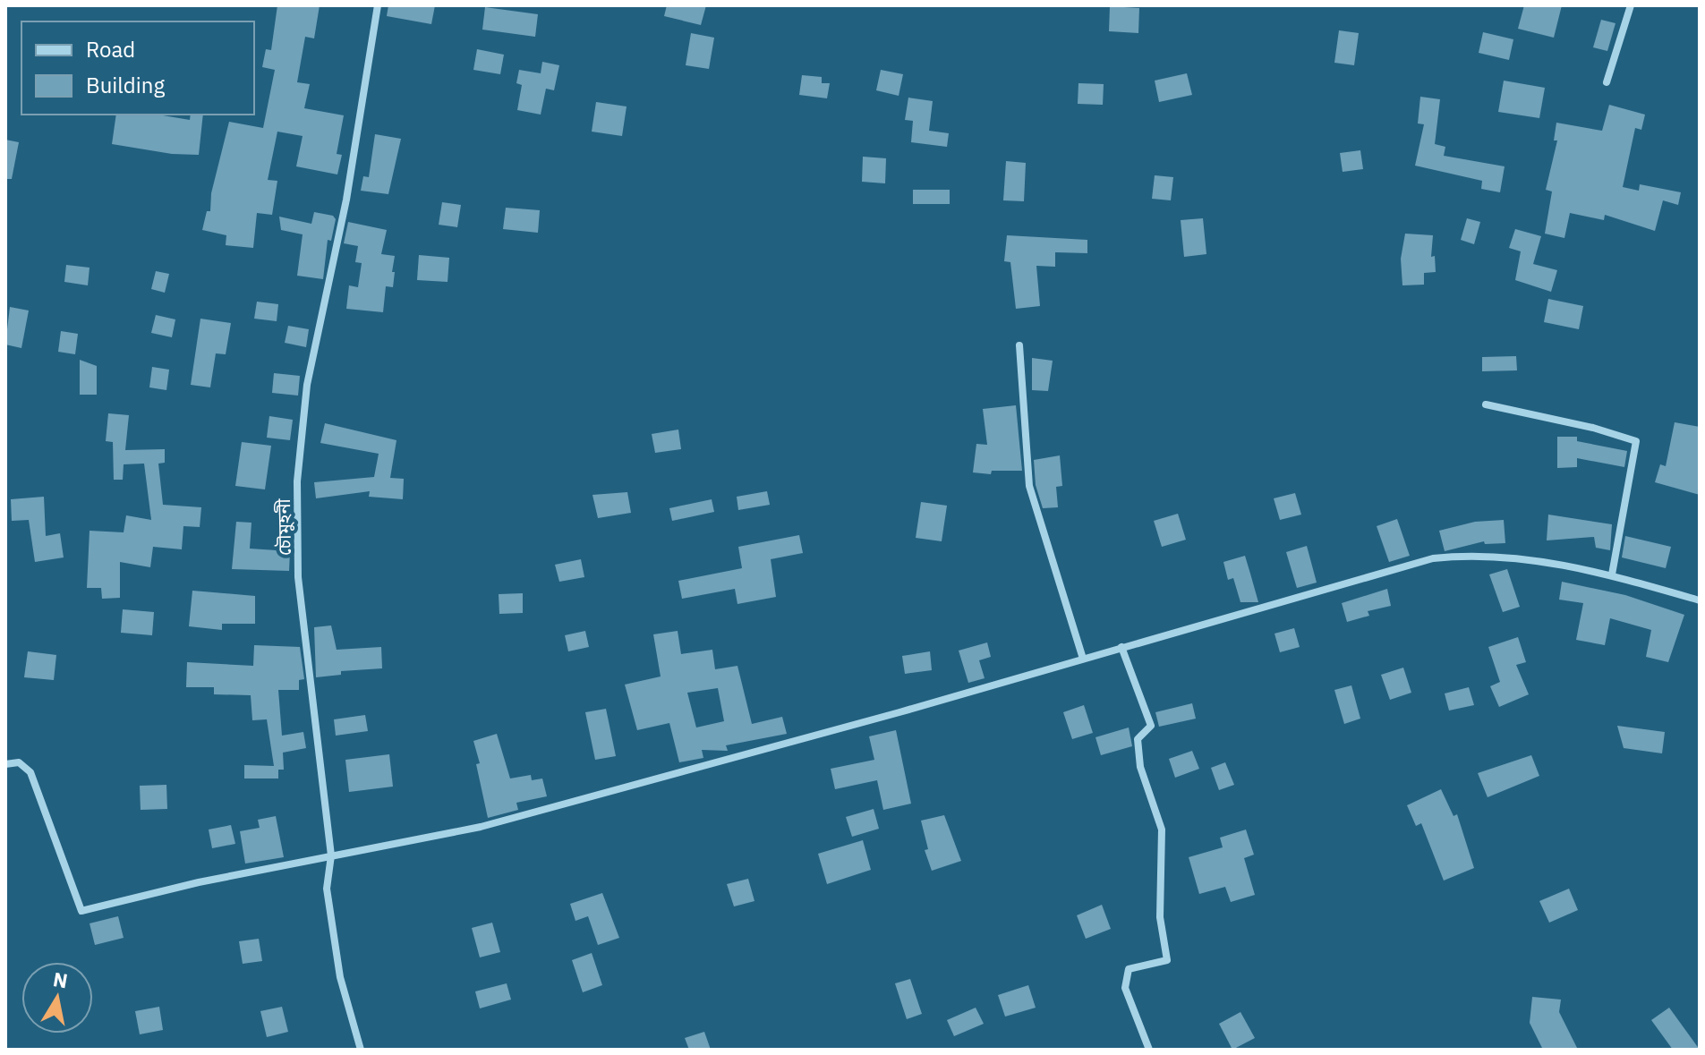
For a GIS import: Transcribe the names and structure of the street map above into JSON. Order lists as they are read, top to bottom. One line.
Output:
{"streets":{"street":["চৌমুহনী"]},"legend":["Road","Building"],"north":"top"}
